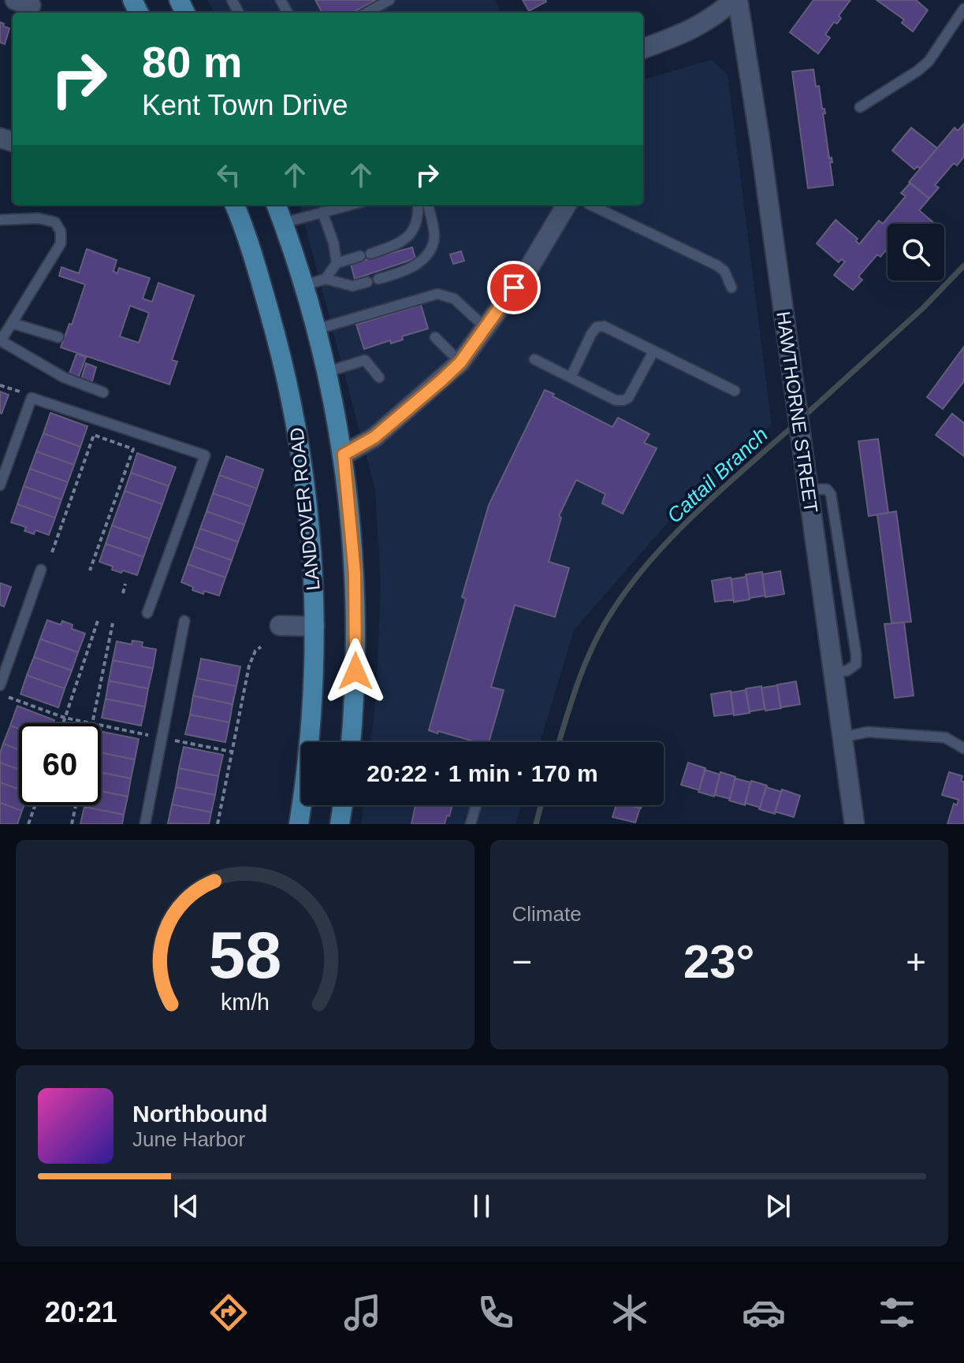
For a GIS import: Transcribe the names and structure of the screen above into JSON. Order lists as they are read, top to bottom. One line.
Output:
{"streets":{"main road":["LANDOVER ROAD"],"street":["HAWTHORNE STREET"]},"water":["Cattail Branch"],"page":{"turn":["80 m","Kent Town Drive"],"limit":"60","trip":"20:22 · 1 min · 170 m","tile":"Climate","heat":["−","23°","+"],"song":["Northbound","June Harbor"],"tabs":"20:21","gauge":["58","km/h"]}}
